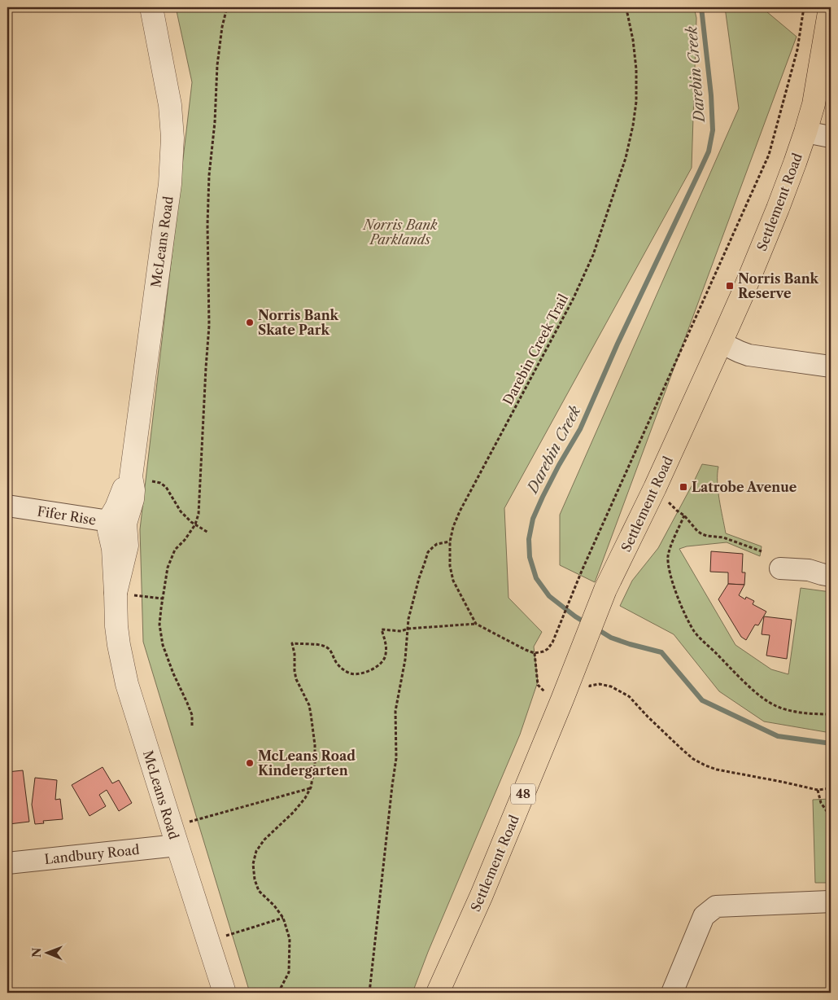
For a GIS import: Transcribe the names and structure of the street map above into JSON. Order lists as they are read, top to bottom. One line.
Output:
{"streets":{"main road":["Settlement Road","48"],"street":["McLeans Road","Fifer Rise","Landbury Road"],"path":["Darebin Creek Trail"]},"crossings":[["McLeans Road","Fifer Rise"],["McLeans Road","Landbury Road"]],"water":["Darebin Creek"],"parks":["Norris Bank Parklands"],"places":{"transit":["Norris Bank Reserve","Latrobe Avenue"],"other":["Norris Bank Skate Park","McLeans Road Kindergarten"]},"north":"left"}
